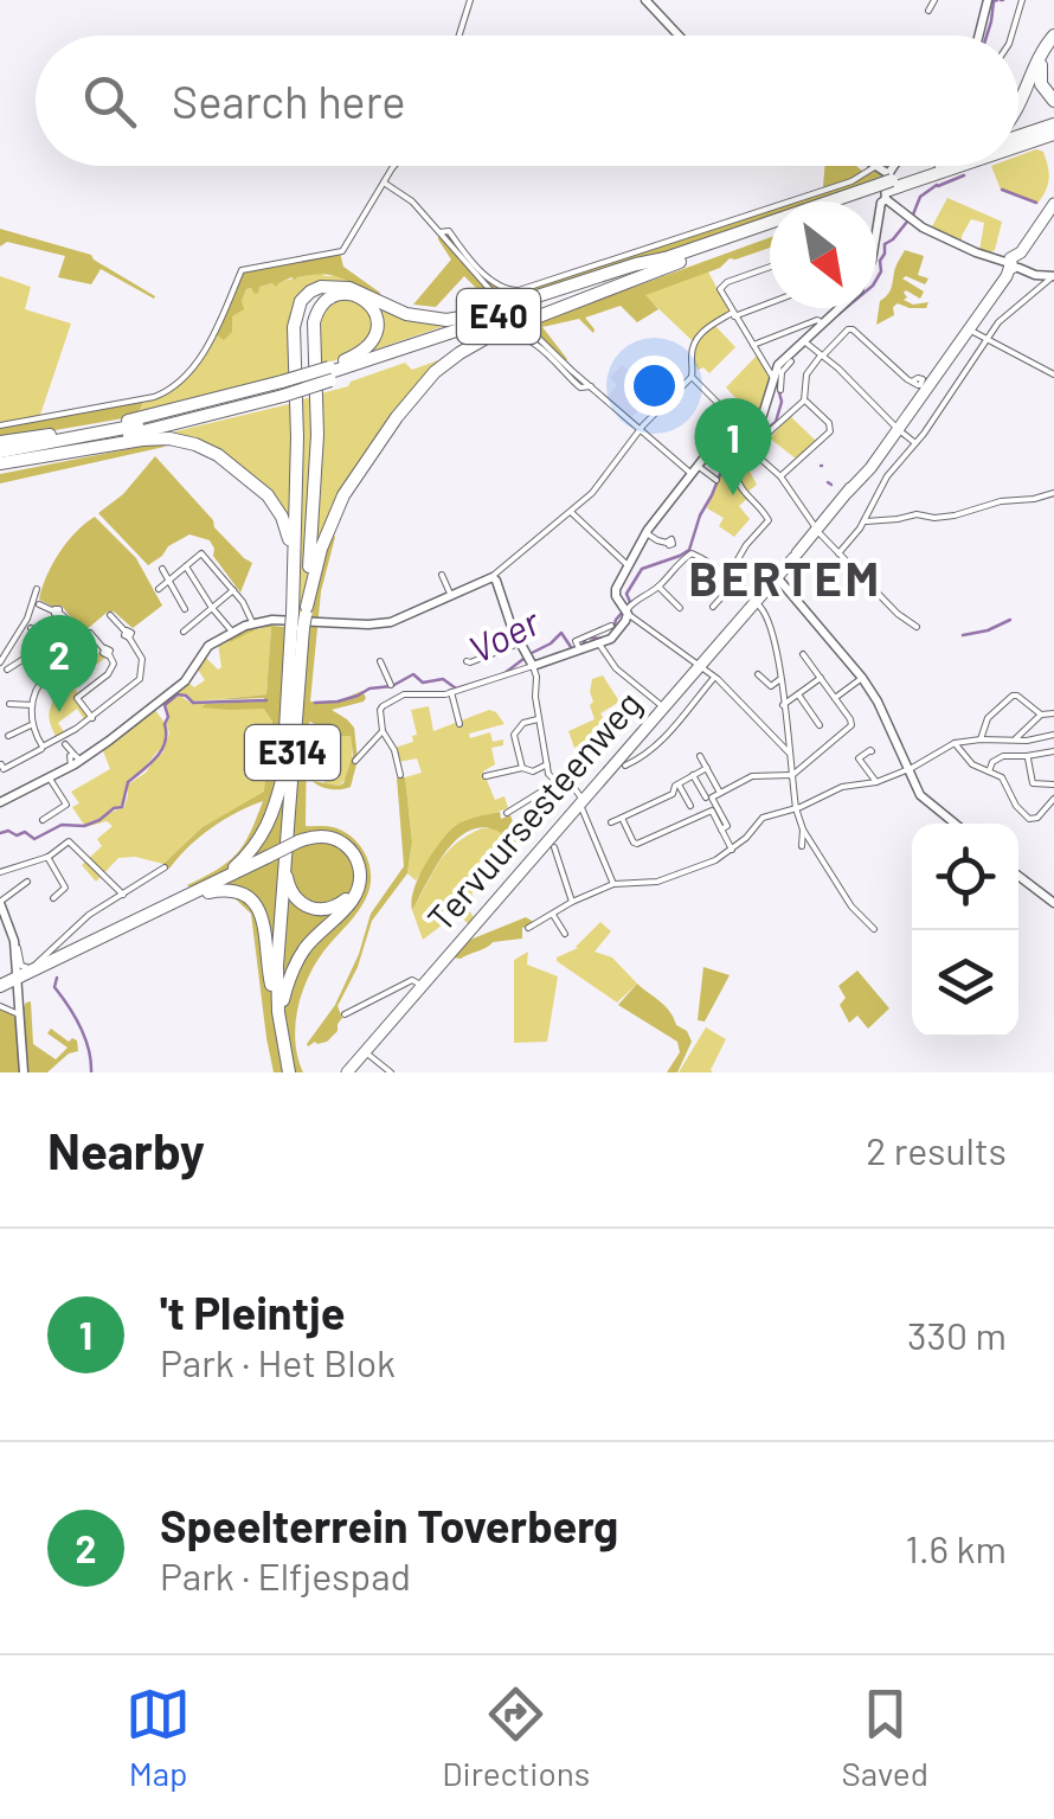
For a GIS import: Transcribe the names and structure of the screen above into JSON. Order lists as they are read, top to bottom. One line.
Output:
{"streets":{"highway":["E40","E314"],"main road":["Tervuursesteenweg"]},"crossings":[["E40","E314"]],"districts":["BERTEM"],"water":["Voer"],"north":"bottom right","page":{"search":"Search here","pins":["1","2"],"heading":["Nearby","2 results"],"list":[{"mark":"1","name":"'t Pleintje","note":"Park · Het Blok","value":"330 m"},{"mark":"2","name":"Speelterrein Toverberg","note":"Park · Elfjespad","value":"1.6 km"}],"nav":["Map","Directions","Saved"]}}
